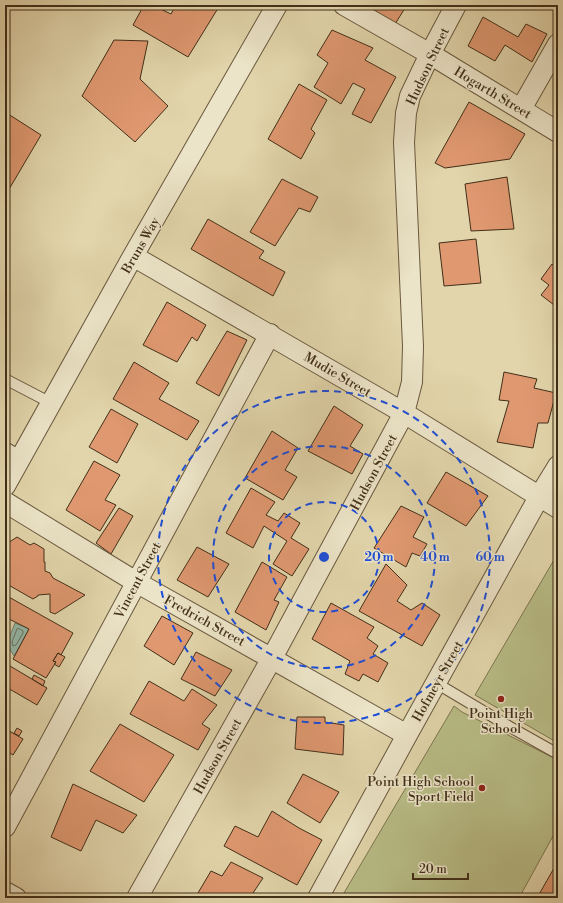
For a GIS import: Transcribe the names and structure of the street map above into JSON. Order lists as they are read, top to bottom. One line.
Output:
{"streets":{"street":["Hudson Street","Hogarth Street","Bruns Way","Mudie Street","Vincent Street","Fredrich Street","Hofmeyr Street"]},"crossings":[["Hudson Street","Hogarth Street"],["Hudson Street","Mudie Street"],["Hudson Street","Fredrich Street"],["Bruns Way","Mudie Street"],["Mudie Street","Vincent Street"],["Mudie Street","Hofmeyr Street"],["Vincent Street","Fredrich Street"],["Fredrich Street","Hofmeyr Street"]],"places":["Point High School","Point High School Sport Field"],"scale_bar":"20 m","rings":["20 m","40 m","60 m"]}
